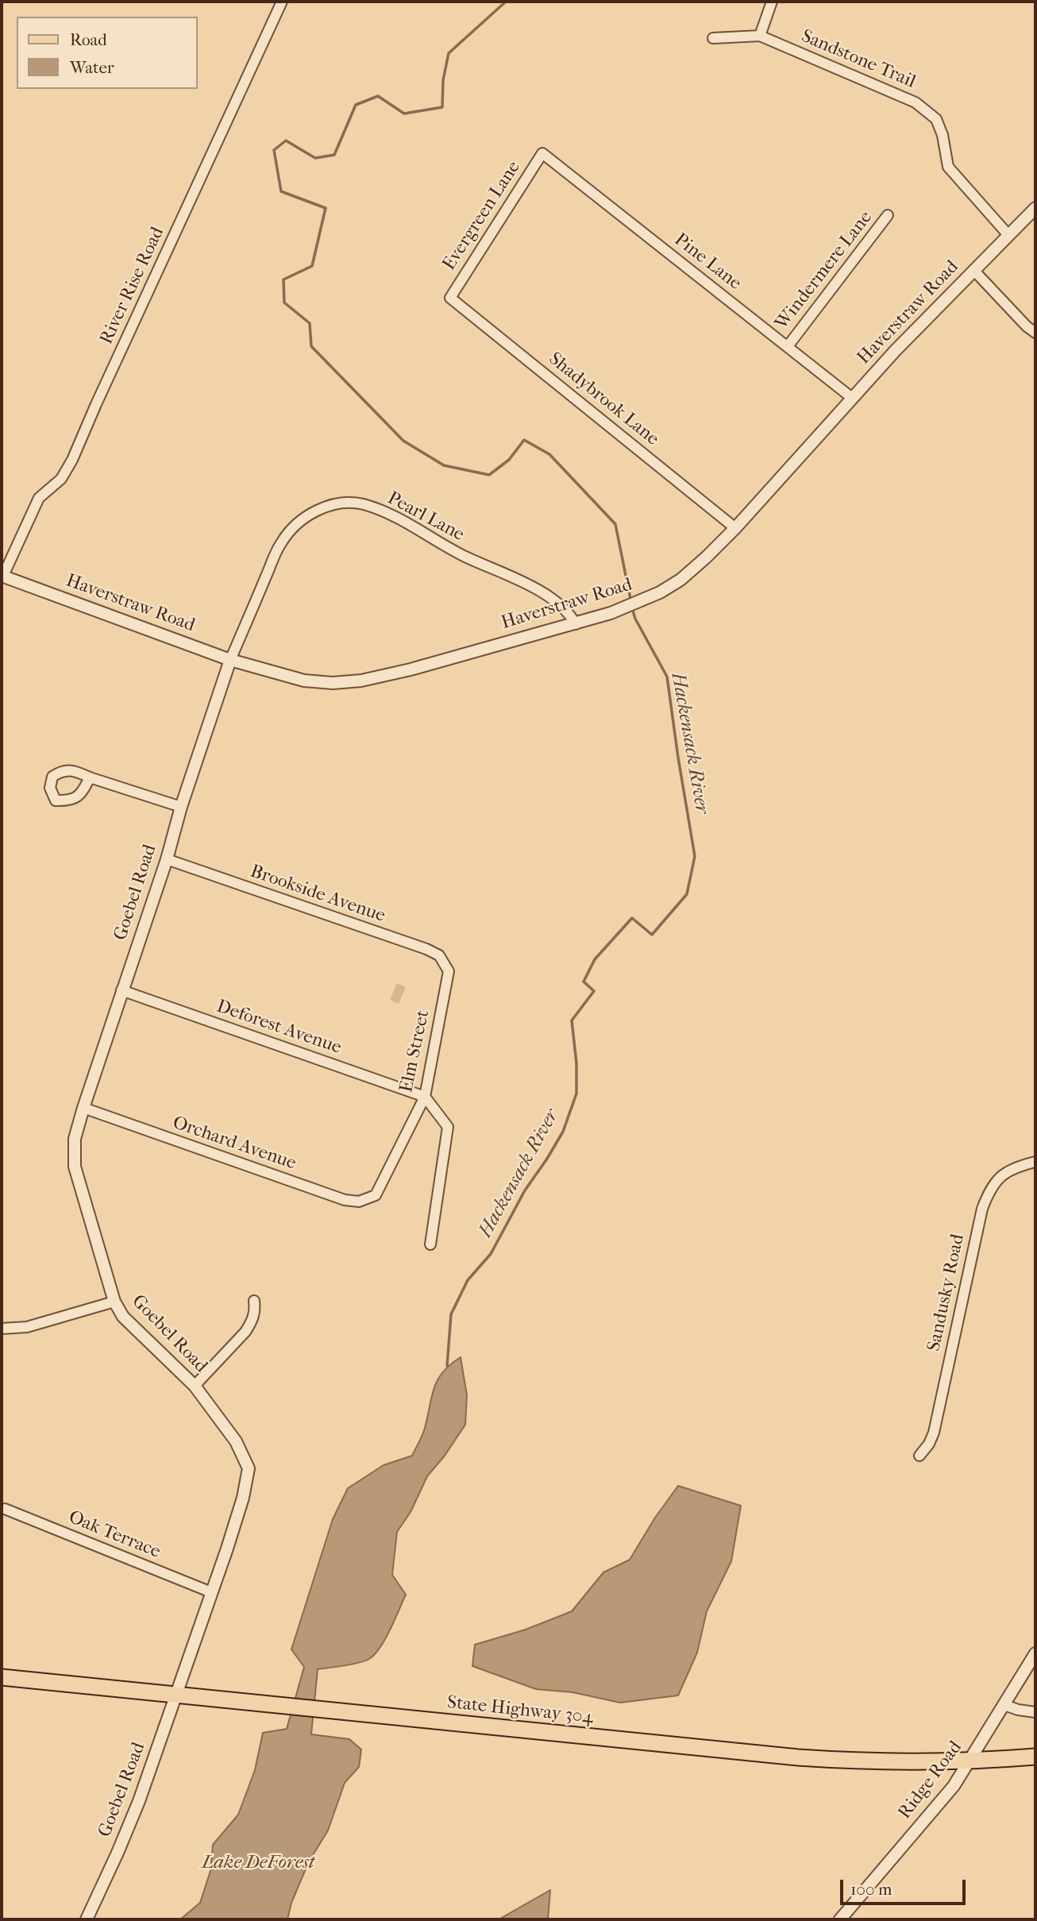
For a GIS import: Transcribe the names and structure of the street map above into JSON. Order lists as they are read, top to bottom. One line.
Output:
{"streets":{"main road":["State Highway 304"],"street":["Sandstone Trail","Evergreen Lane","Pine Lane","Windermere Lane","River Rise Road","Haverstraw Road","Shadybrook Lane","Pearl Lane","Goebel Road","Brookside Avenue","Deforest Avenue","Elm Street","Orchard Avenue","Sandusky Road","Oak Terrace","Ridge Road"]},"crossings":[["Sandstone Trail","Haverstraw Road"],["Evergreen Lane","Pine Lane"],["Evergreen Lane","Shadybrook Lane"],["Pine Lane","Windermere Lane"],["Pine Lane","Haverstraw Road"],["River Rise Road","Haverstraw Road"],["Haverstraw Road","Shadybrook Lane"],["Haverstraw Road","Pearl Lane"],["Haverstraw Road","Goebel Road"],["Pearl Lane","Goebel Road"],["Goebel Road","Brookside Avenue"],["Goebel Road","Deforest Avenue"],["Goebel Road","Orchard Avenue"],["Goebel Road","Oak Terrace"],["Goebel Road","State Highway 304"],["Brookside Avenue","Elm Street"],["Deforest Avenue","Elm Street"],["Elm Street","Orchard Avenue"],["State Highway 304","Ridge Road"]],"water":["Hackensack River","Lake DeForest"],"legend":["Road","Water"],"scale_bar":"100 m"}
